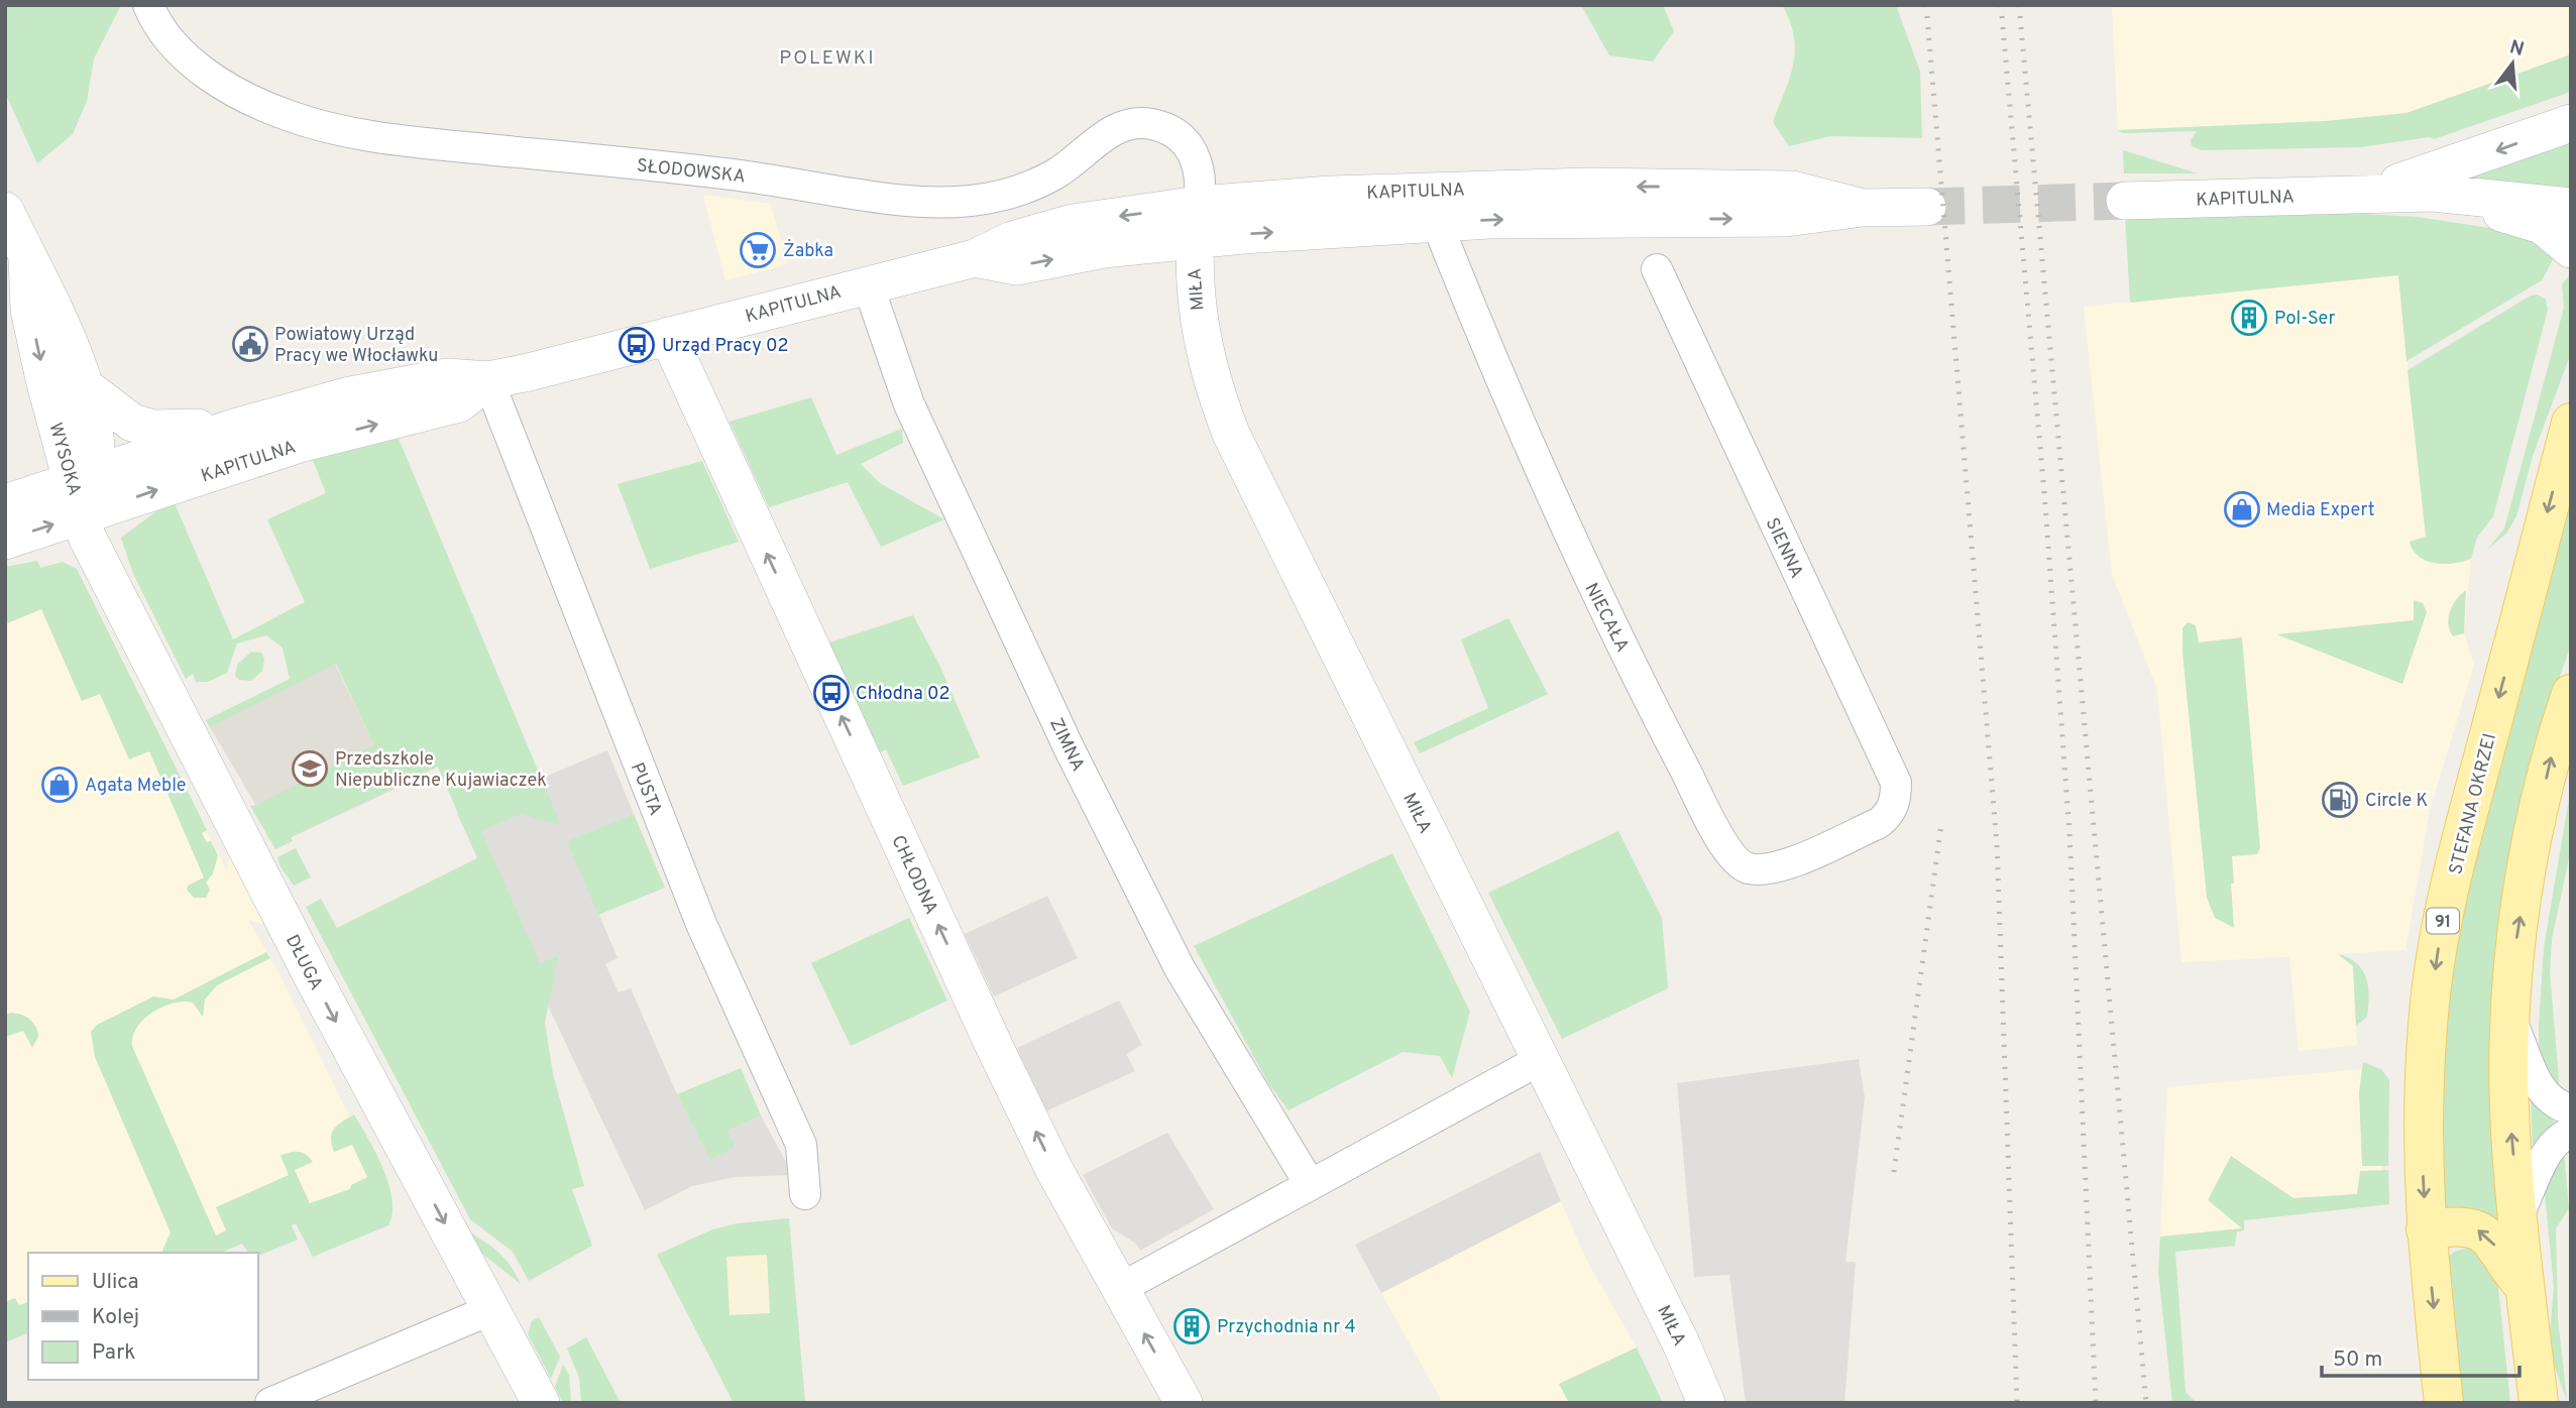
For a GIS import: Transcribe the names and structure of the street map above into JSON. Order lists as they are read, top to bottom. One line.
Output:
{"streets":{"main road":["STEFANA OKRZEI","91"],"street":["SŁODOWSKA","KAPITULNA","MIŁA","WYSOKA","SIENNA","NIECAŁA","ZIMNA","PUSTA","CHŁODNA","DŁUGA"]},"crossings":[["SŁODOWSKA","KAPITULNA"],["SŁODOWSKA","MIŁA"],["KAPITULNA","MIŁA"],["KAPITULNA","WYSOKA"],["KAPITULNA","NIECAŁA"],["KAPITULNA","ZIMNA"],["KAPITULNA","PUSTA"],["KAPITULNA","CHŁODNA"],["KAPITULNA","DŁUGA"],["WYSOKA","DŁUGA"],["SIENNA","NIECAŁA"]],"one_way":["CHŁODNA","DŁUGA"],"districts":["POLEWKI"],"places":{"supermarket":["Żabka"],"building":["Pol-Ser","Przychodnia nr 4"],"public building":["Powiatowy Urząd Pracy we Włocławku"],"bus stop":["Urząd Pracy 02","Chłodna 02"],"shop":["Media Expert","Agata Meble"],"school or university":["Przedszkole Niepubliczne Kujawiaczek"],"fuel station":["Circle K"]},"legend":["Ulica","Kolej","Park"],"scale_bar":"50 m","north":"top"}
